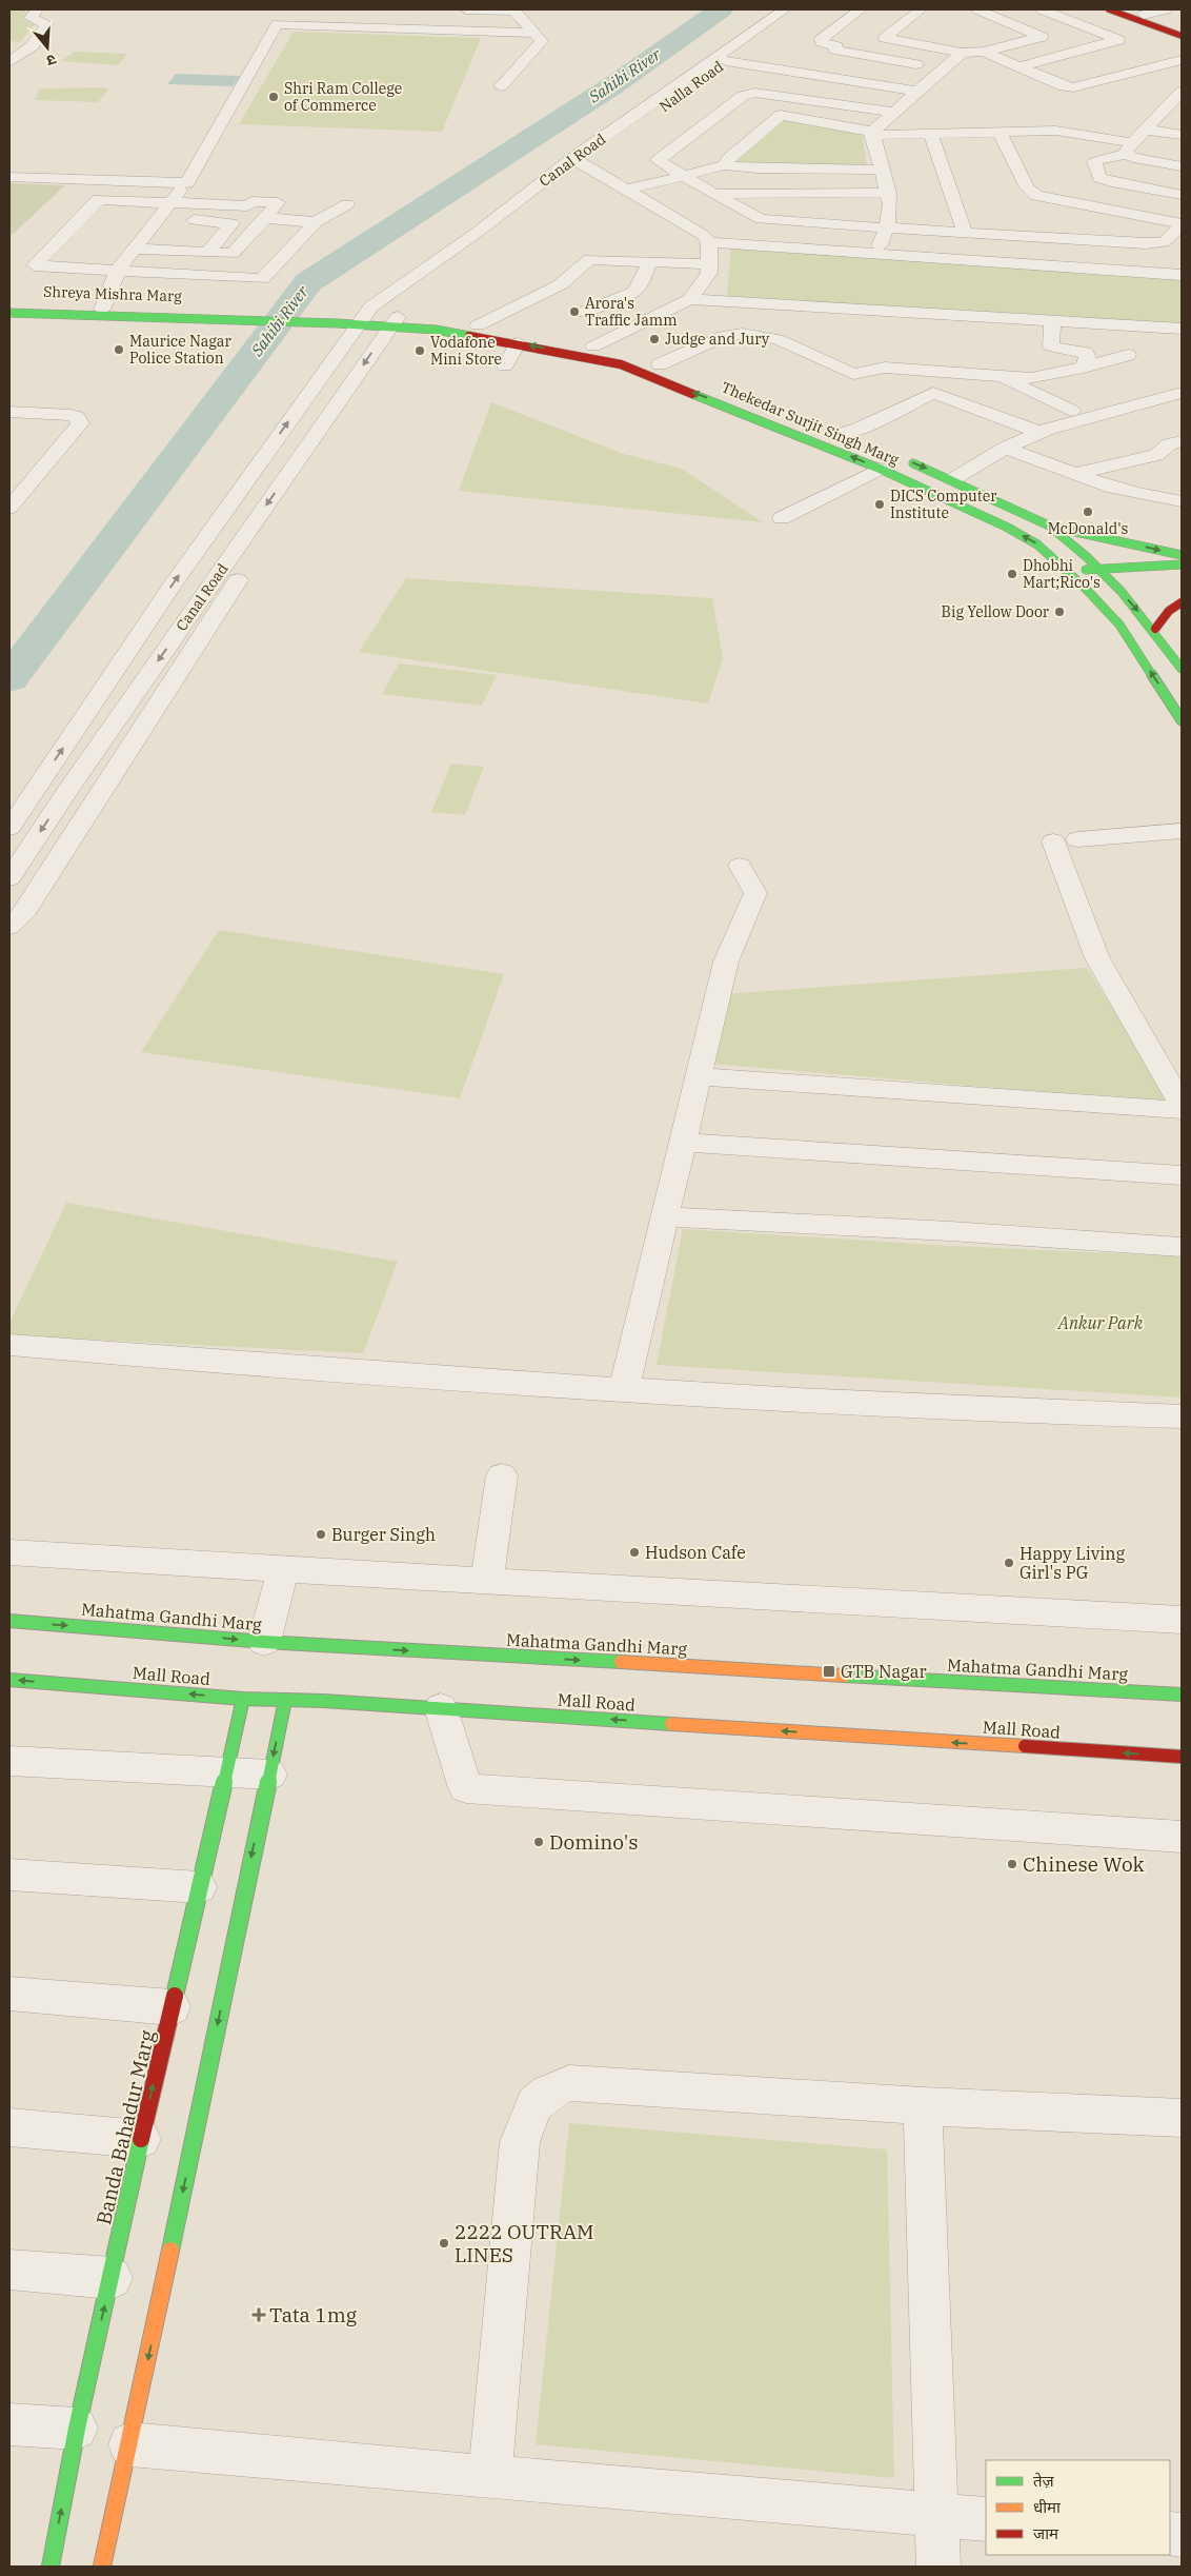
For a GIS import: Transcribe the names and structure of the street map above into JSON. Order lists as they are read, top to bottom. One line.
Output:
{"streets":{"street":["Nalla Road","Canal Road","Shreya Mishra Marg","Thekedar Surjit Singh Marg","Mahatma Gandhi Marg","Mall Road","Banda Bahadur Marg"]},"crossings":[["Nalla Road","Canal Road"],["Canal Road","Thekedar Surjit Singh Marg"],["Shreya Mishra Marg","Thekedar Surjit Singh Marg"],["Mall Road","Banda Bahadur Marg"]],"water":["Sahibi River"],"parks":["Ankur Park"],"places":{"other":["Shri Ram College of Commerce","Arora's Traffic Jamm","Judge and Jury","Maurice Nagar Police Station","Vodafone Mini Store","DICS Computer Institute","McDonald's","Dhobhi Mart;Rico's","Big Yellow Door","Burger Singh","Hudson Cafe","Happy Living Girl's PG","Domino's","Chinese Wok","2222 OUTRAM LINES"],"transit":["GTB Nagar"],"health":["Tata 1mg"]},"legend":["तेज़","धीमा","जाम"],"north":"bottom"}
